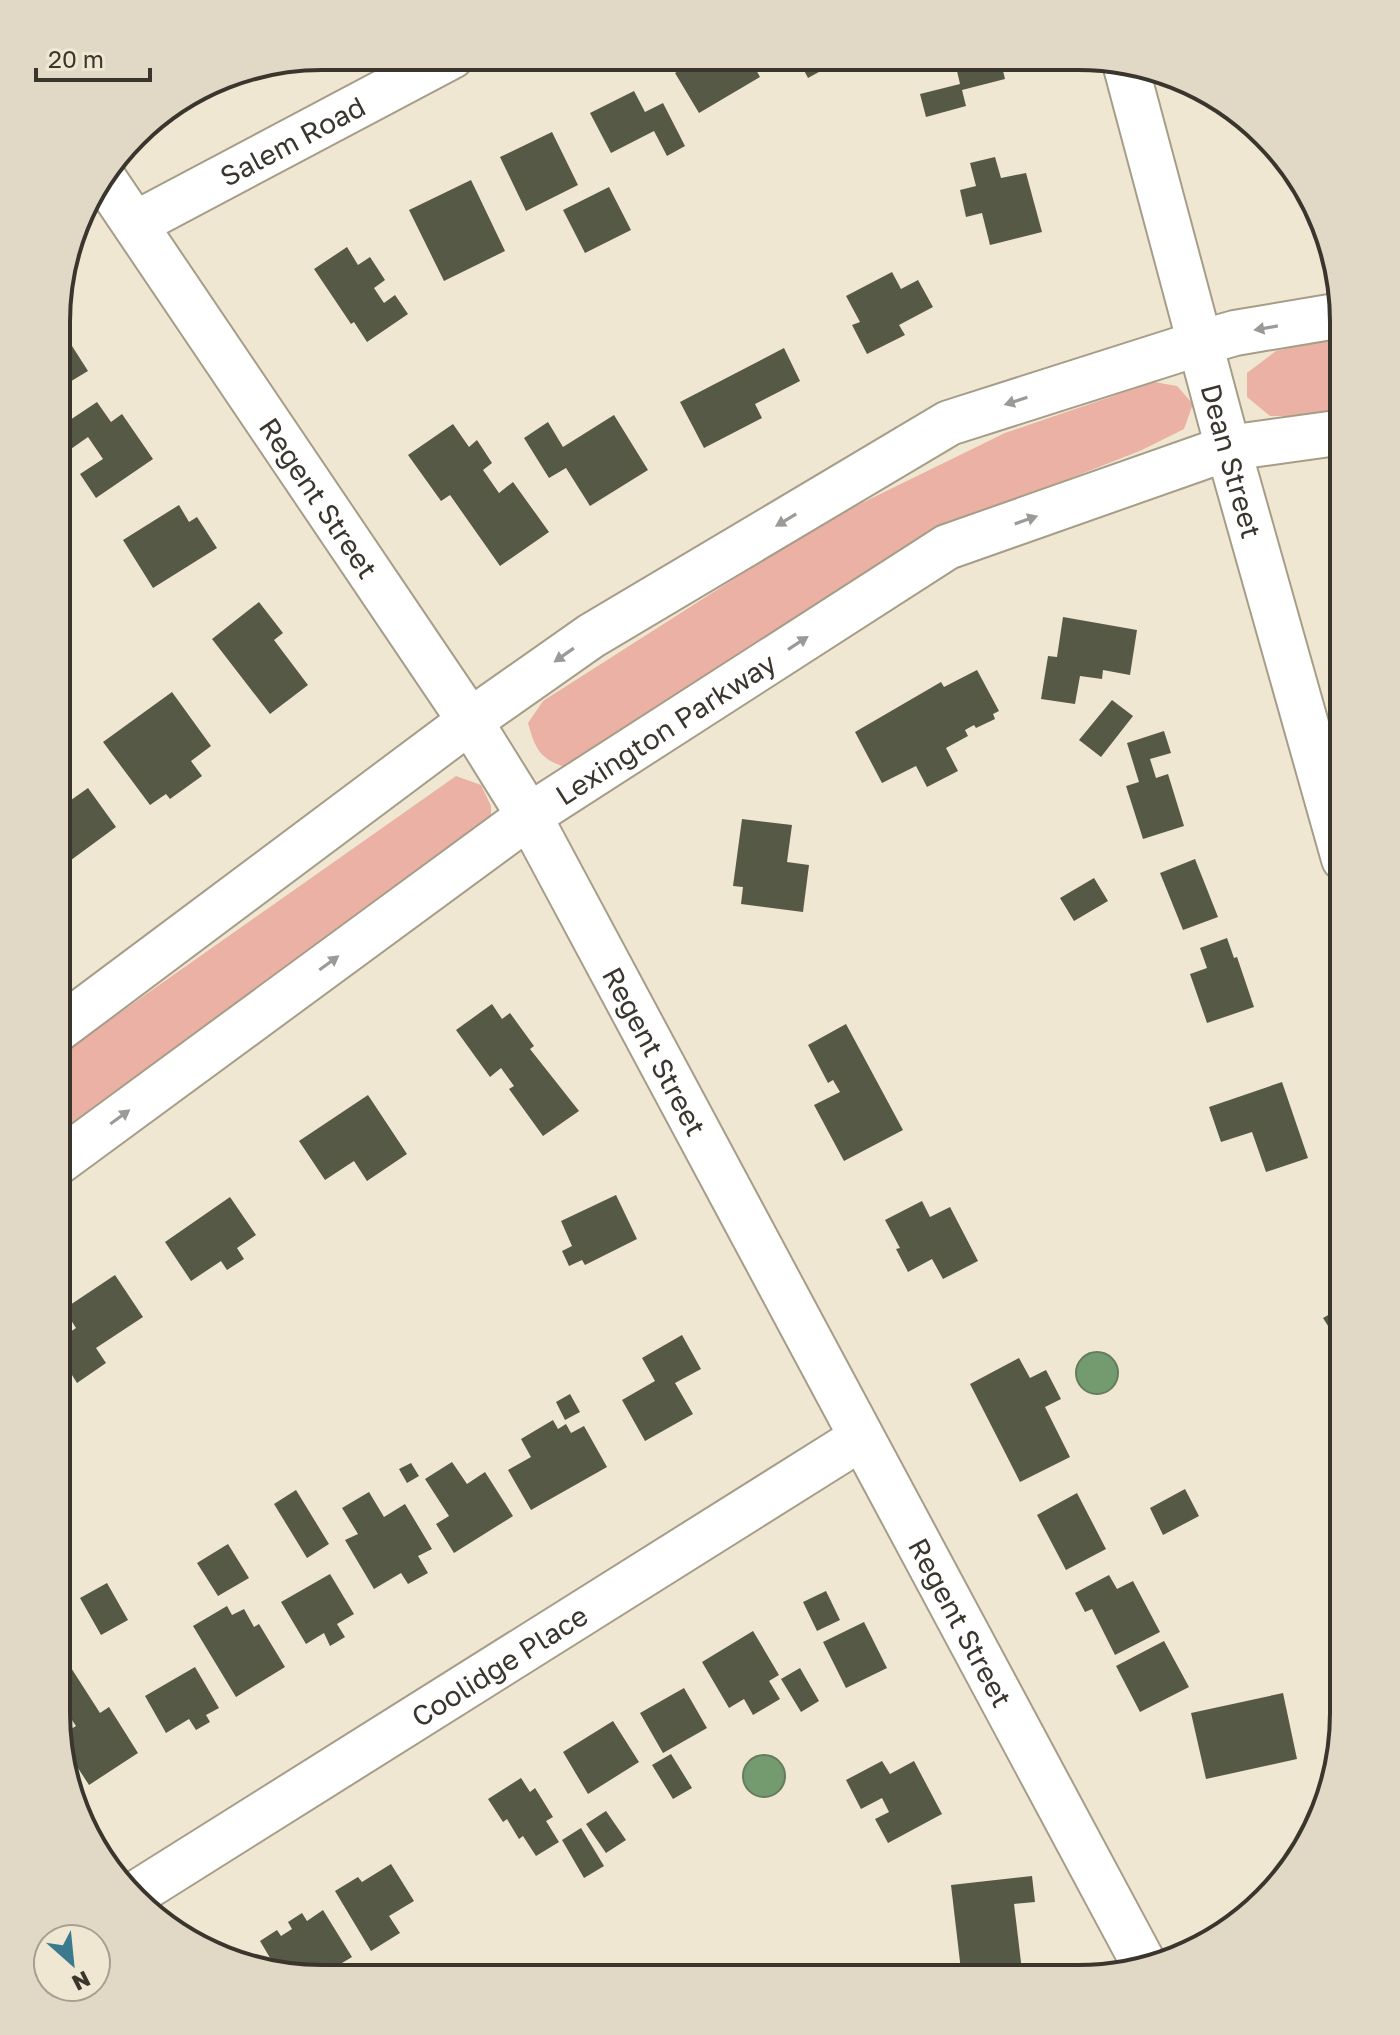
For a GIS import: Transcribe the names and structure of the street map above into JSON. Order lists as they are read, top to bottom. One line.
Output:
{"streets":{"street":["Salem Road","Dean Street","Regent Street","Lexington Parkway","Coolidge Place"]},"crossings":[["Salem Road","Regent Street"],["Dean Street","Lexington Parkway"],["Regent Street","Lexington Parkway"],["Regent Street","Coolidge Place"]],"scale_bar":"20 m","north":"bottom right"}
